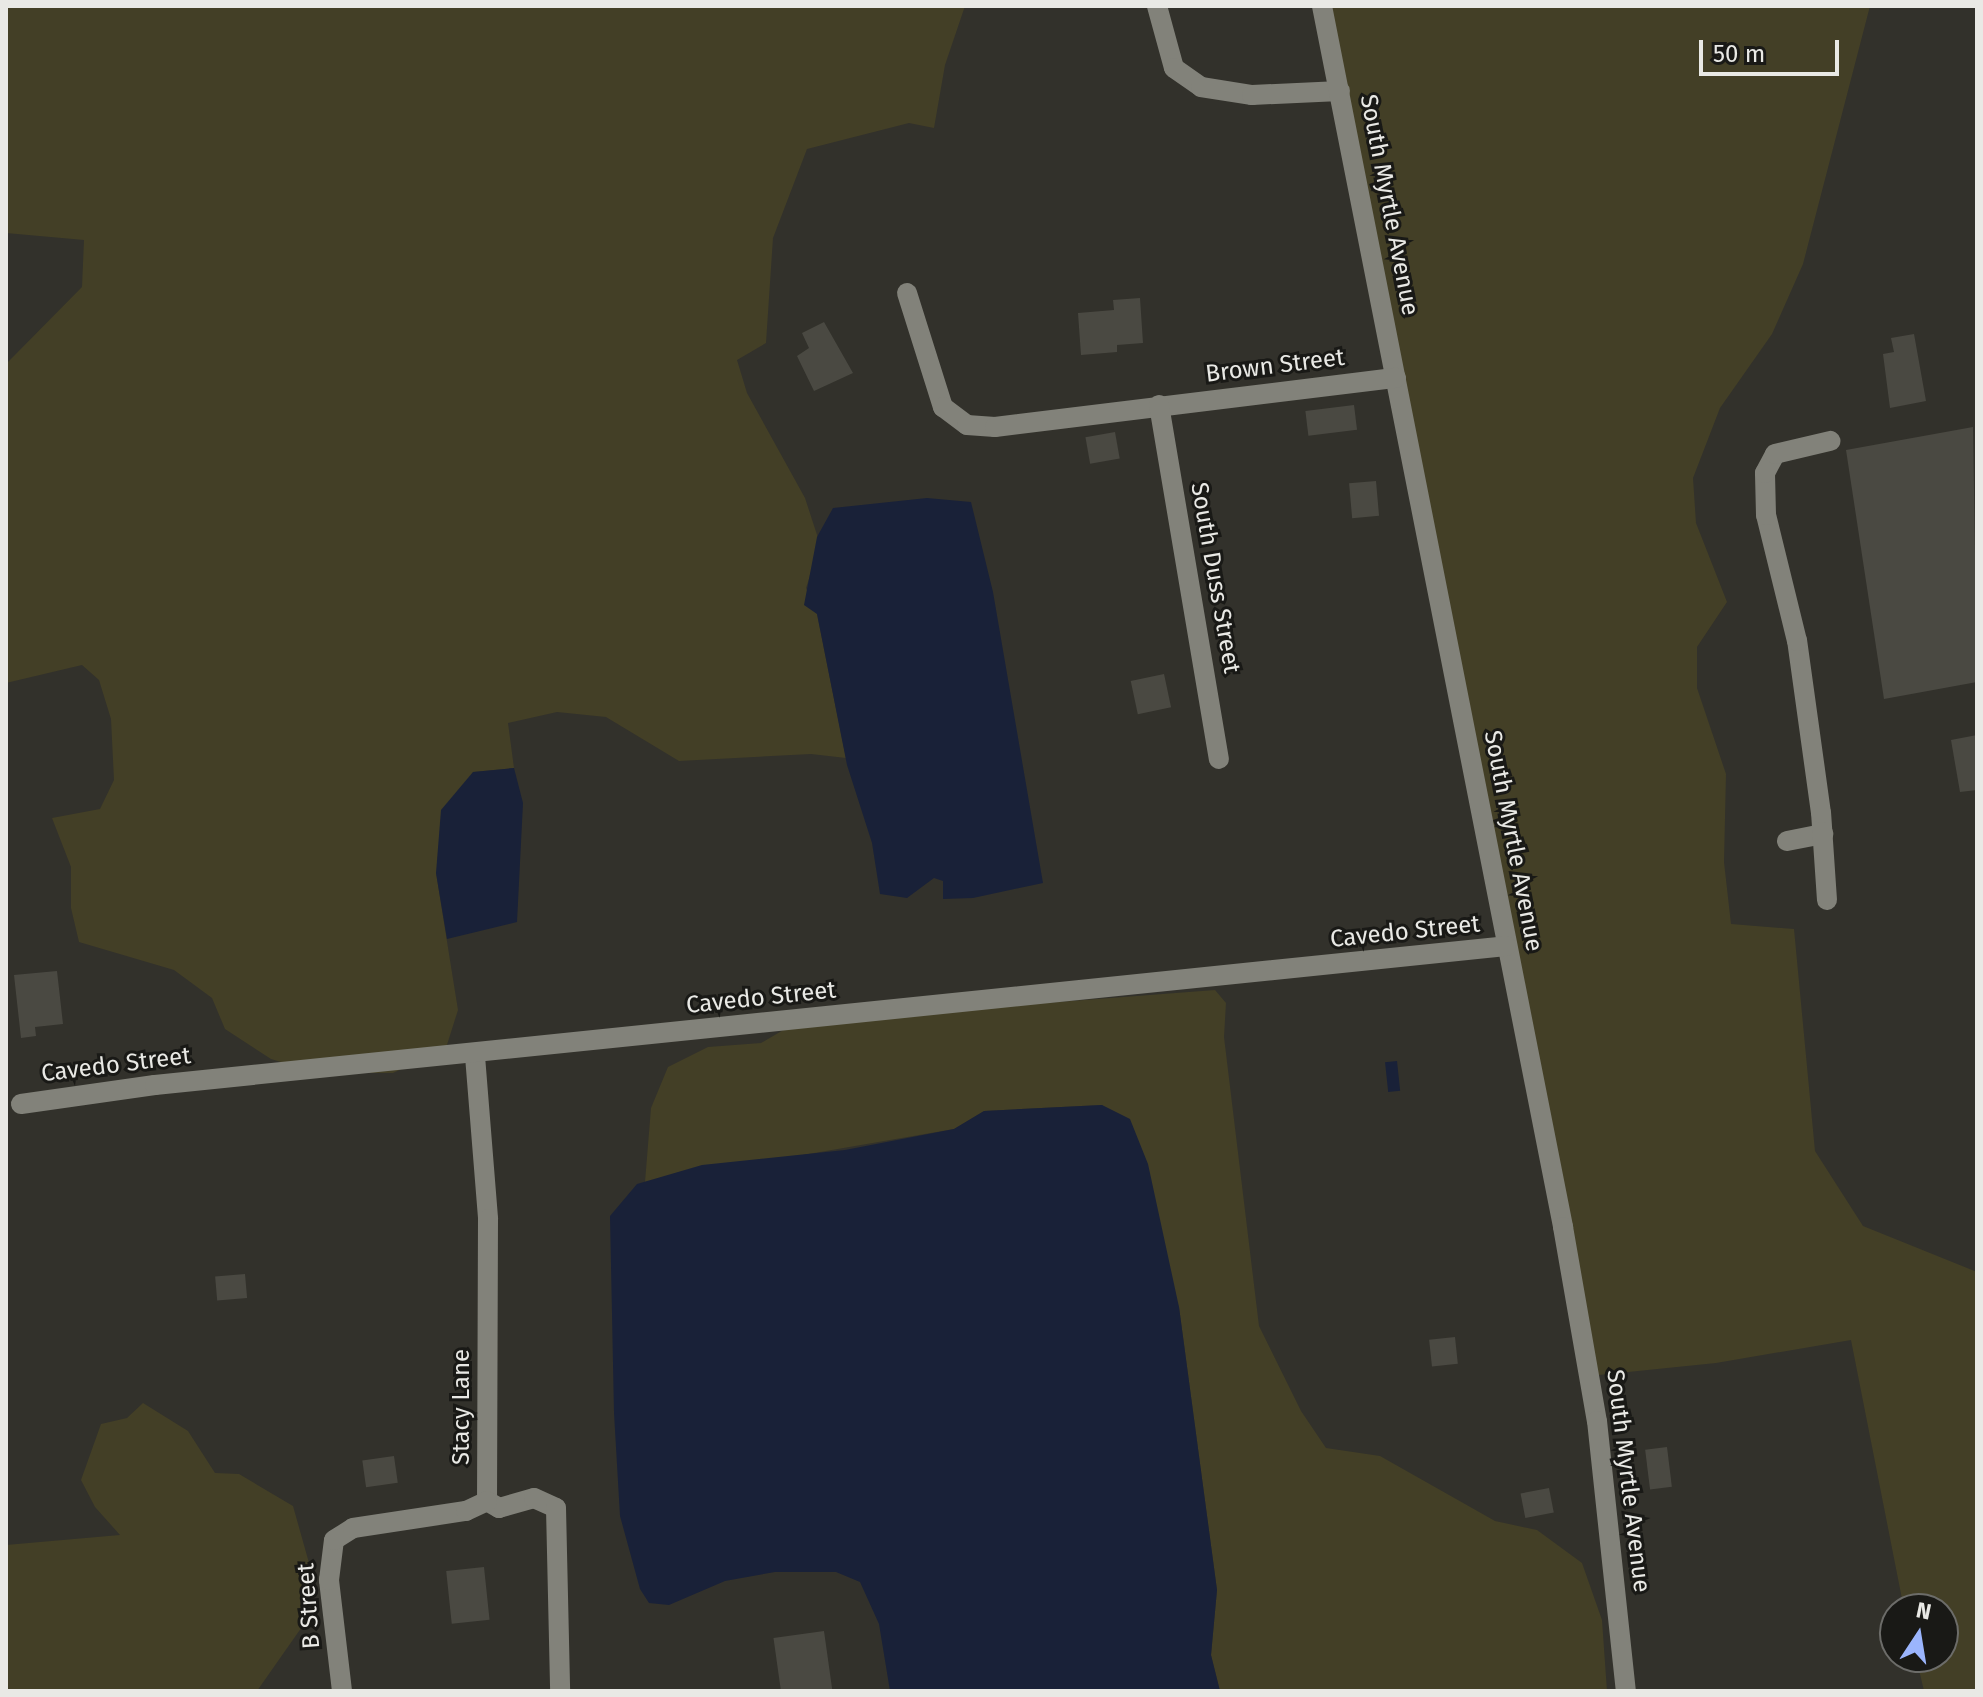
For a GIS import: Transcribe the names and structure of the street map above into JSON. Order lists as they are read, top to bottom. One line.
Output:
{"streets":{"street":["South Myrtle Avenue","Brown Street","South Duss Street","Cavedo Street","Stacy Lane","B Street"]},"crossings":[["South Myrtle Avenue","Brown Street"],["South Myrtle Avenue","Cavedo Street"],["Brown Street","South Duss Street"],["Cavedo Street","Stacy Lane"],["Stacy Lane","B Street"]],"scale_bar":"50 m","north":"top"}
